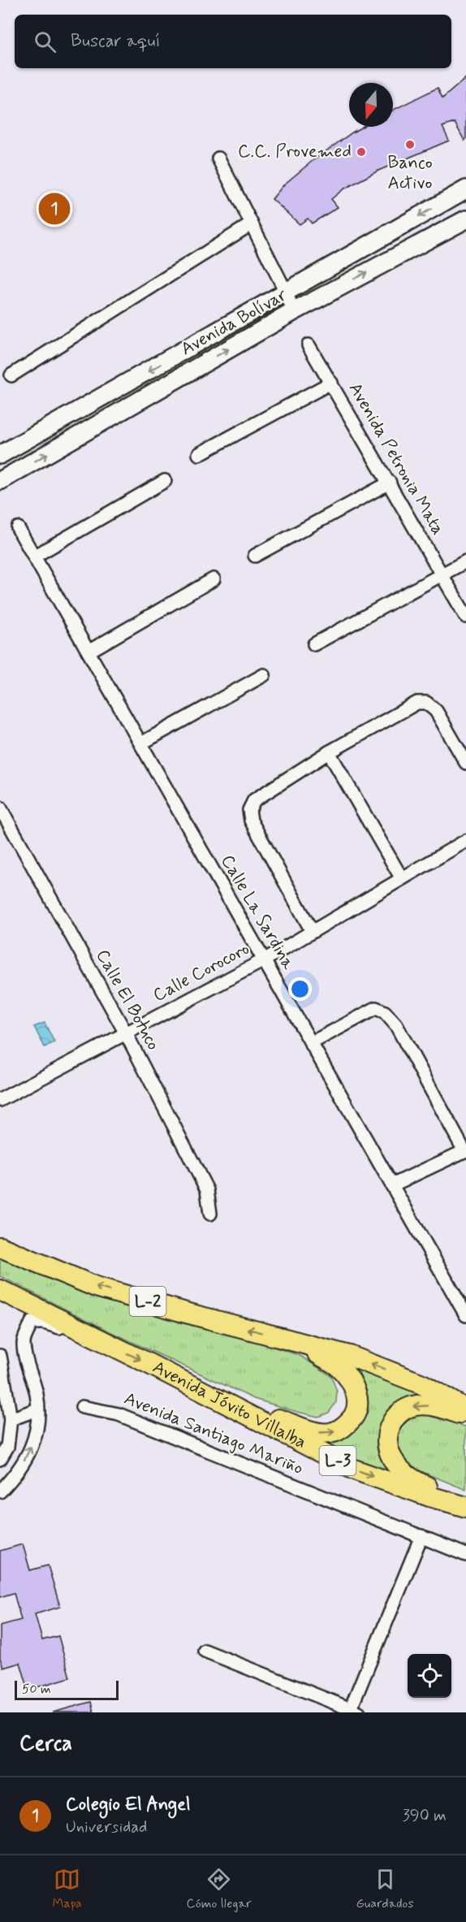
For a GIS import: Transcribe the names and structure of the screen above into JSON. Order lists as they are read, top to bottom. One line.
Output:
{"streets":{"main road":["L-2","Avenida Jóvito Villalba","L-3"],"street":["Avenida Bolívar","Avenida Petronia Mata","Calle La Sardina","Calle Corocoro","Calle El Botuco","Avenida Santiago Mariño"]},"crossings":[["Calle La Sardina","Calle Corocoro"],["Calle Corocoro","Calle El Botuco"]],"places":["Banco Activo","C.C. Provemed"],"scale_bar":"50 m","north":"bottom","page":{"search":"Buscar aquí","pins":"1","scale":"50 m","heading":"Cerca","list":[{"mark":"1","name":"Colegio El Angel","note":"Universidad","value":"390 m"}],"nav":["Mapa","Cómo llegar","Guardados"]}}
